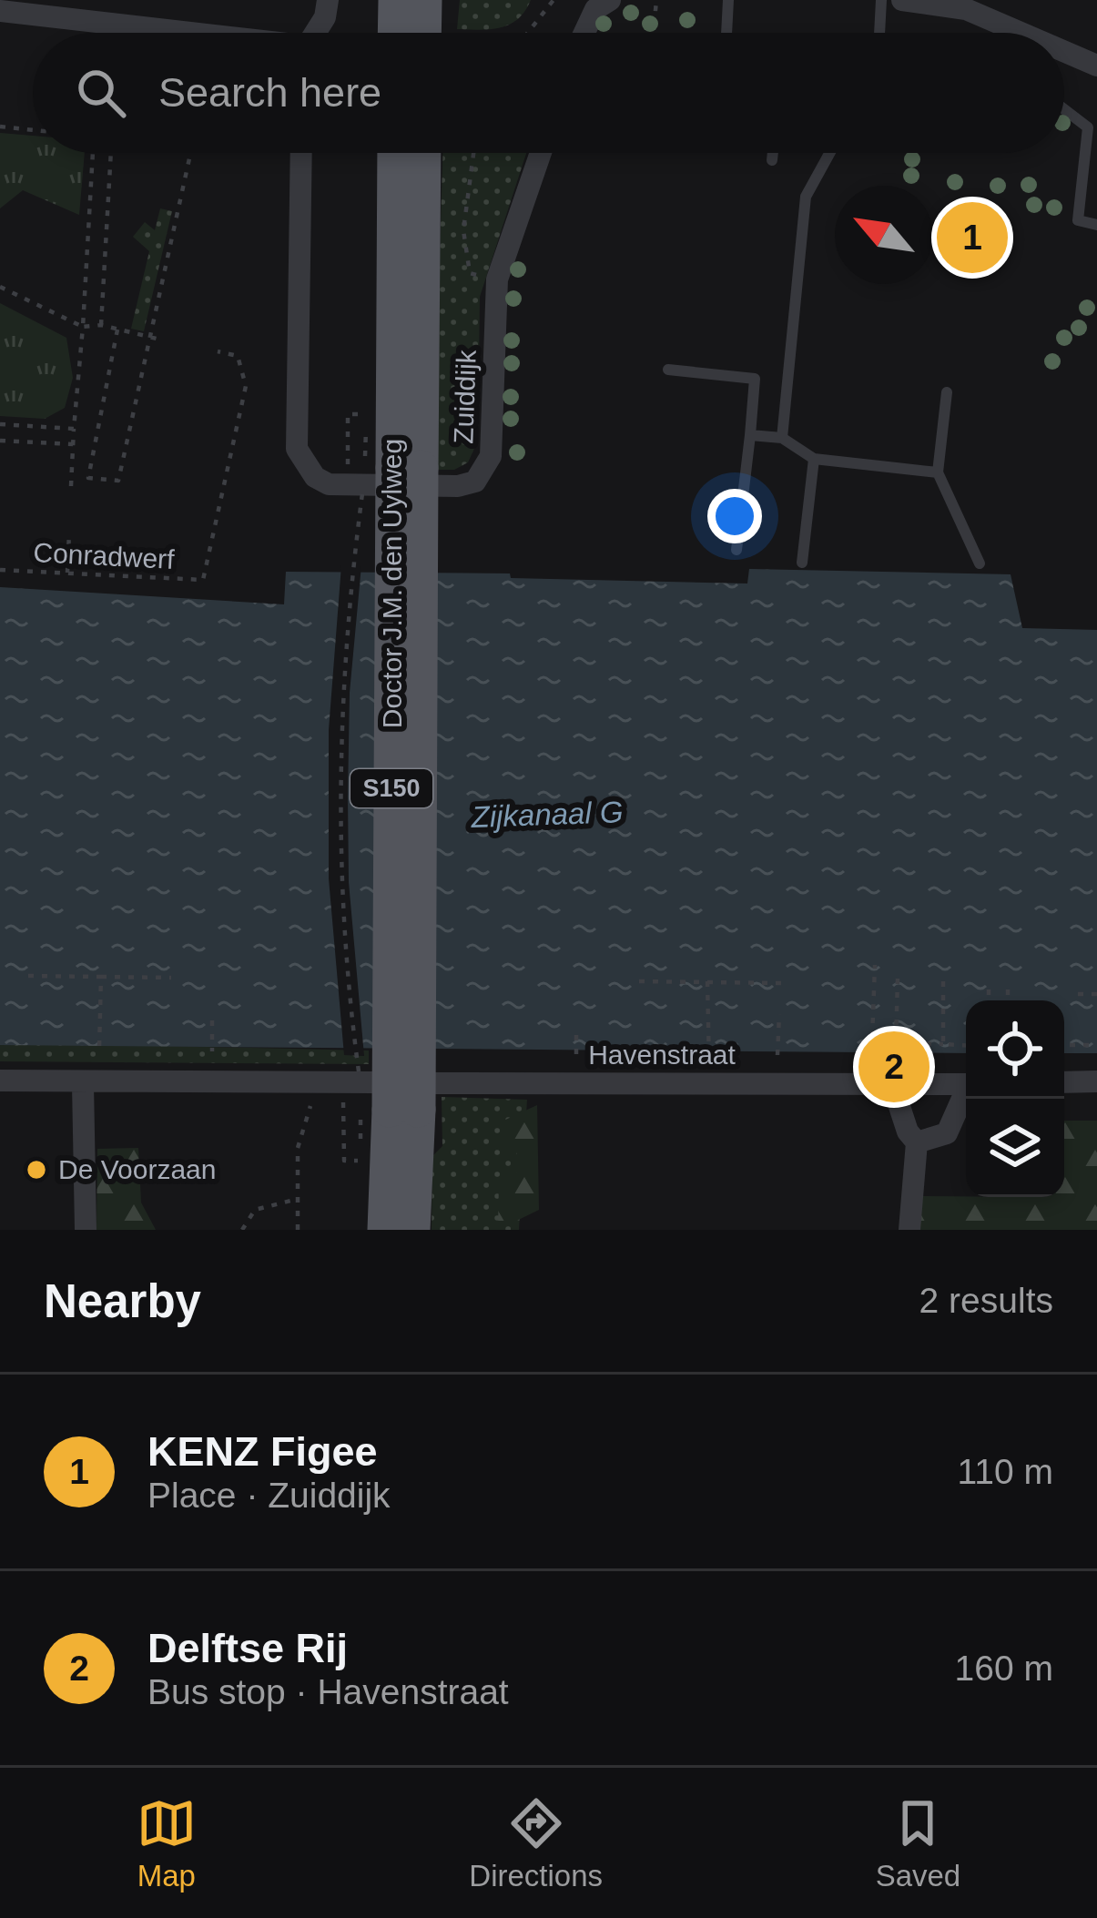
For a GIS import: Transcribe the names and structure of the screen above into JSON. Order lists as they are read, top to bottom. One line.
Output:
{"streets":{"main road":["Doctor J.M. den Uylweg","S150"],"street":["Zuiddijk","Havenstraat"],"path":["Conradwerf"]},"crossings":[["Doctor J.M. den Uylweg","Havenstraat"]],"water":["Zijkanaal G"],"places":["De Voorzaan"],"north":"top left","page":{"search":"Search here","pins":["1","2"],"heading":["Nearby","2 results"],"list":[{"mark":"1","name":"KENZ Figee","note":"Place · Zuiddijk","value":"110 m"},{"mark":"2","name":"Delftse Rij","note":"Bus stop · Havenstraat","value":"160 m"}],"nav":["Map","Directions","Saved"]}}
